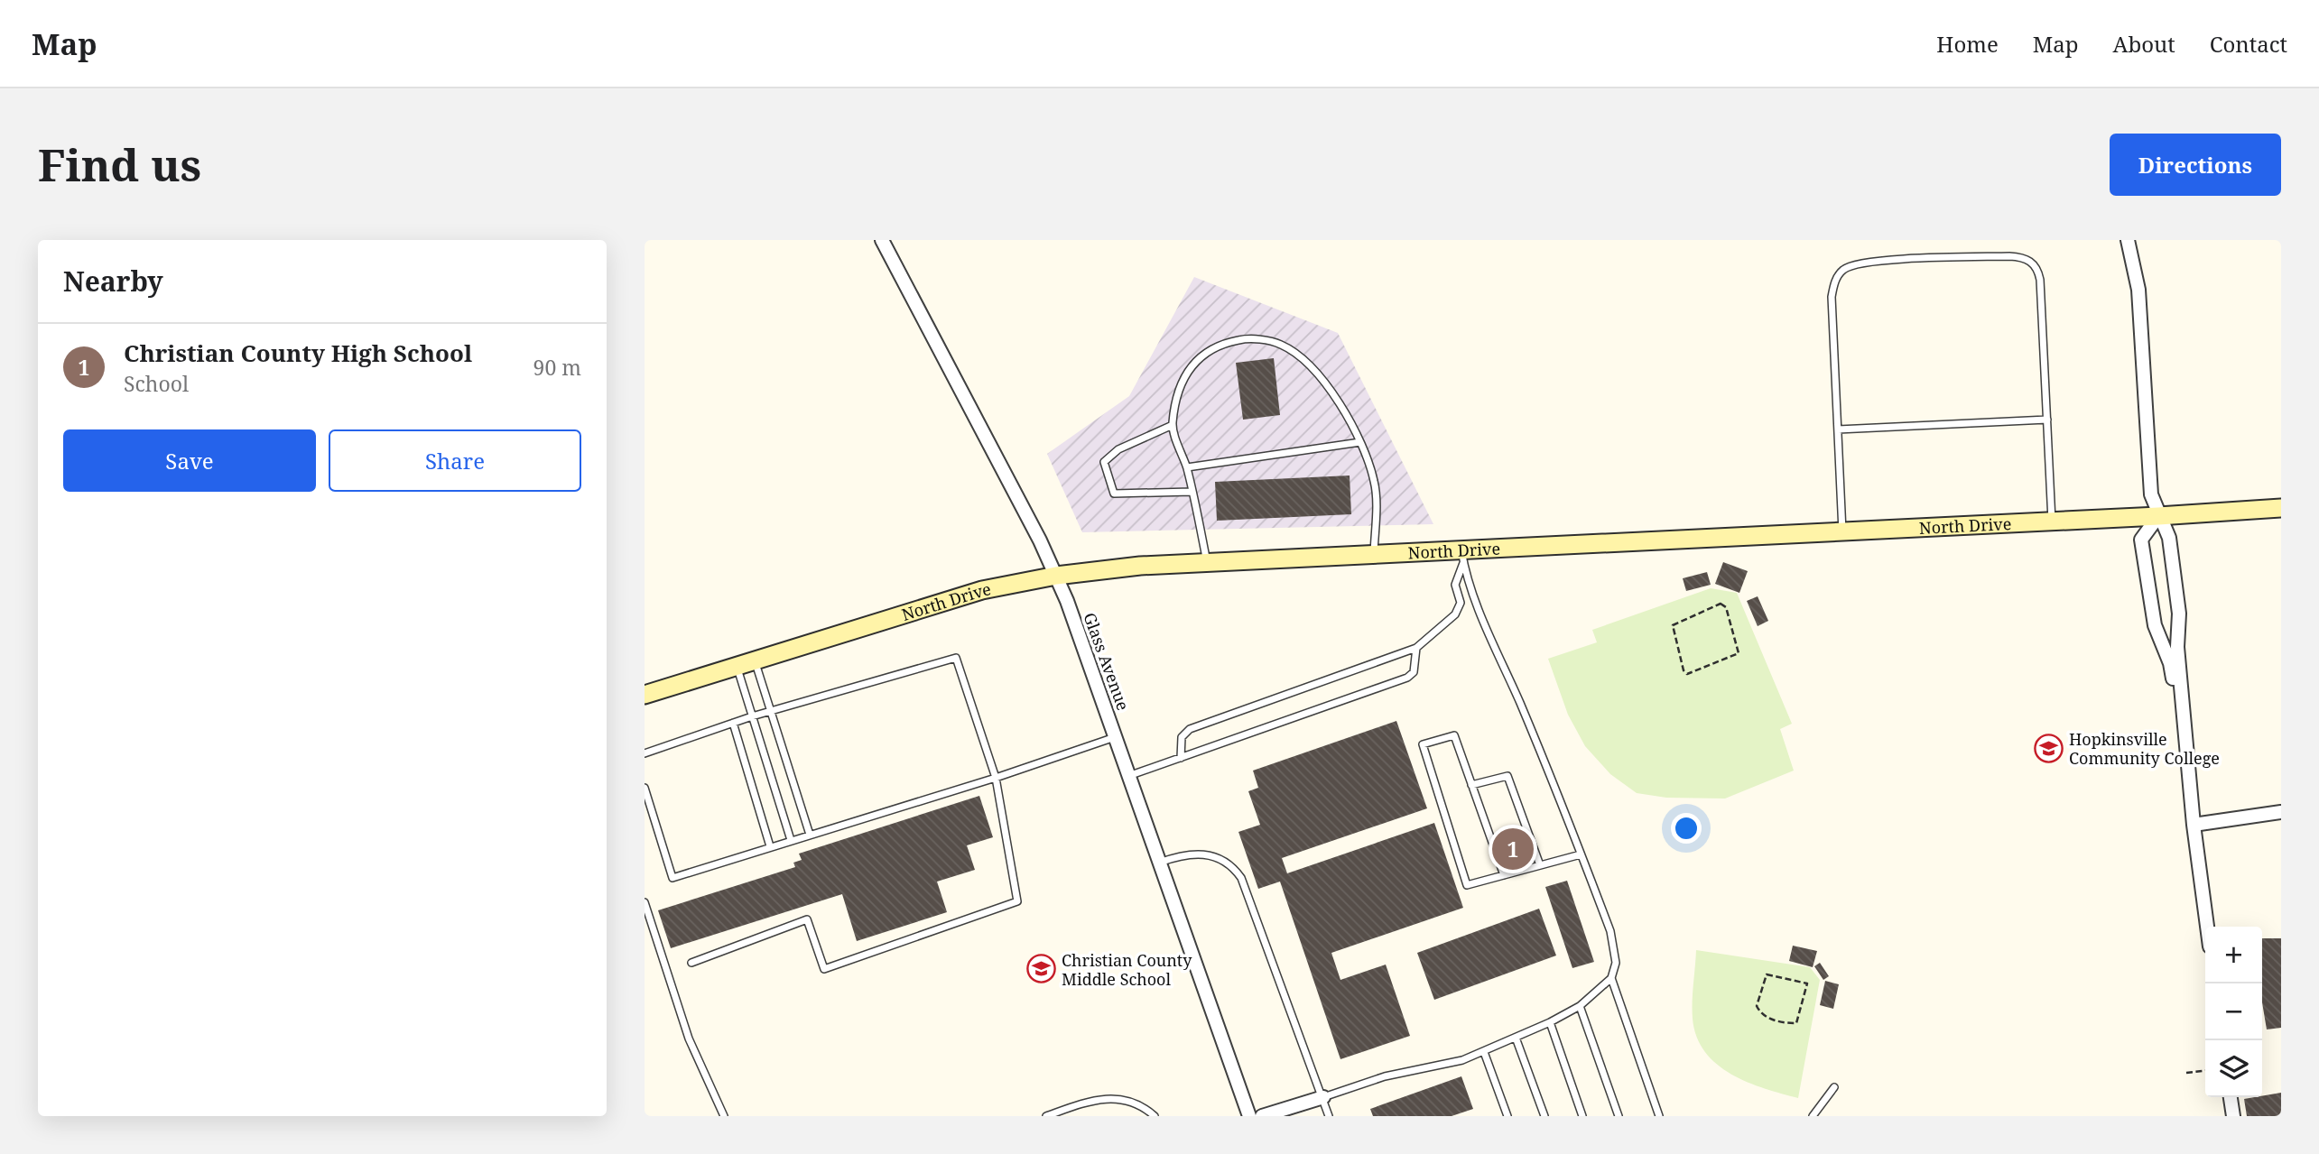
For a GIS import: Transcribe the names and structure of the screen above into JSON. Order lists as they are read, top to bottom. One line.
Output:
{"streets":{"main road":["North Drive"],"street":["Glass Avenue"]},"crossings":[["North Drive","Glass Avenue"]],"places":{"school or university":["Hopkinsville Community College","Christian County Middle School"]},"page":{"header":"Map","nav":["Home","Map","About","Contact"],"buttons":["Directions",["Save","Share"]],"title":"Find us","heading":"Nearby","list":[{"mark":"1","name":"Christian County High School","note":"School","value":"90 m"}],"pins":"1","map_buttons":["+","−"]}}
